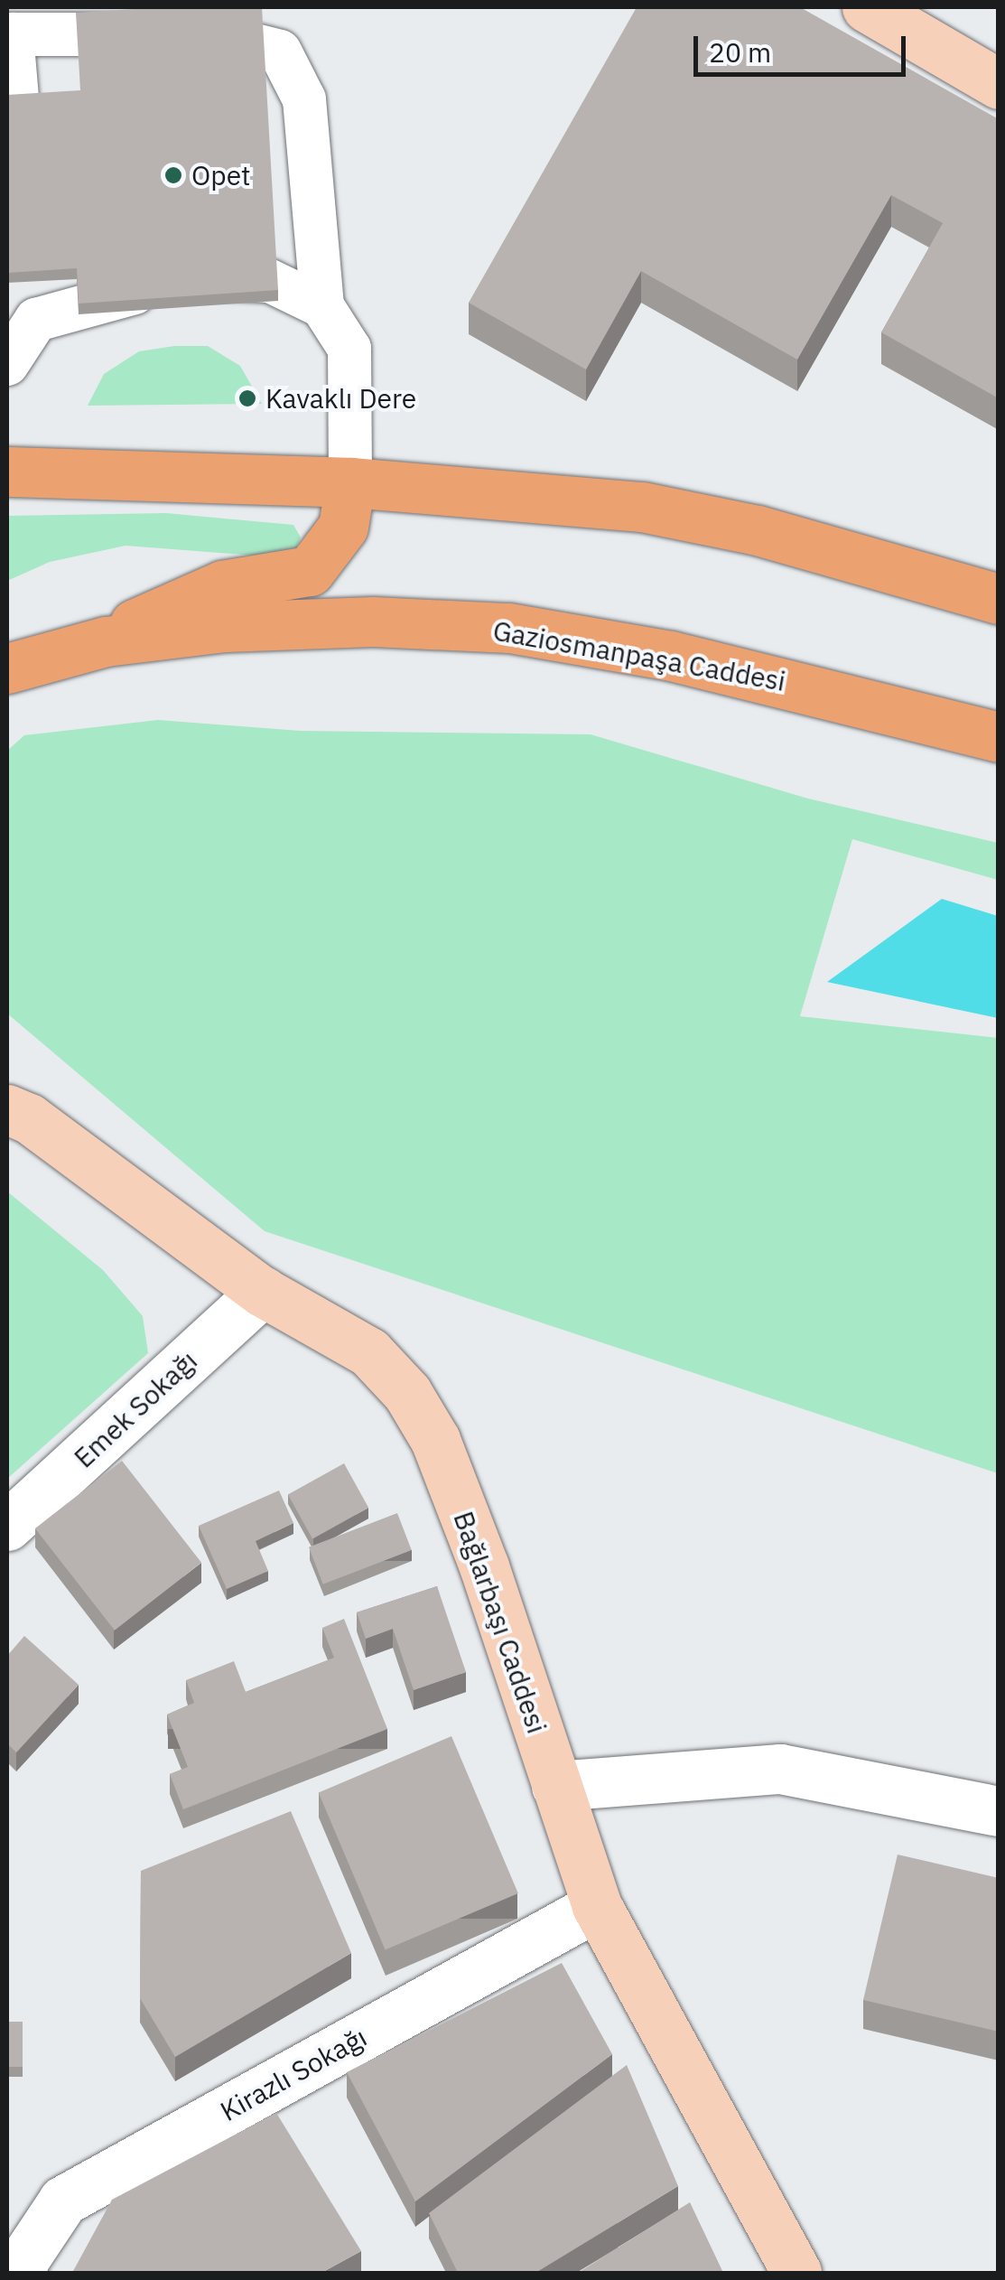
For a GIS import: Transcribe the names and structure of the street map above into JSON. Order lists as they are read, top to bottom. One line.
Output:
{"streets":{"main road":["Gaziosmanpaşa Caddesi"],"street":["Emek Sokağı","Bağlarbaşı Caddesi","Kirazlı Sokağı"]},"crossings":[["Emek Sokağı","Bağlarbaşı Caddesi"],["Bağlarbaşı Caddesi","Kirazlı Sokağı"]],"places":["Opet","Kavaklı Dere"],"scale_bar":"20 m"}
